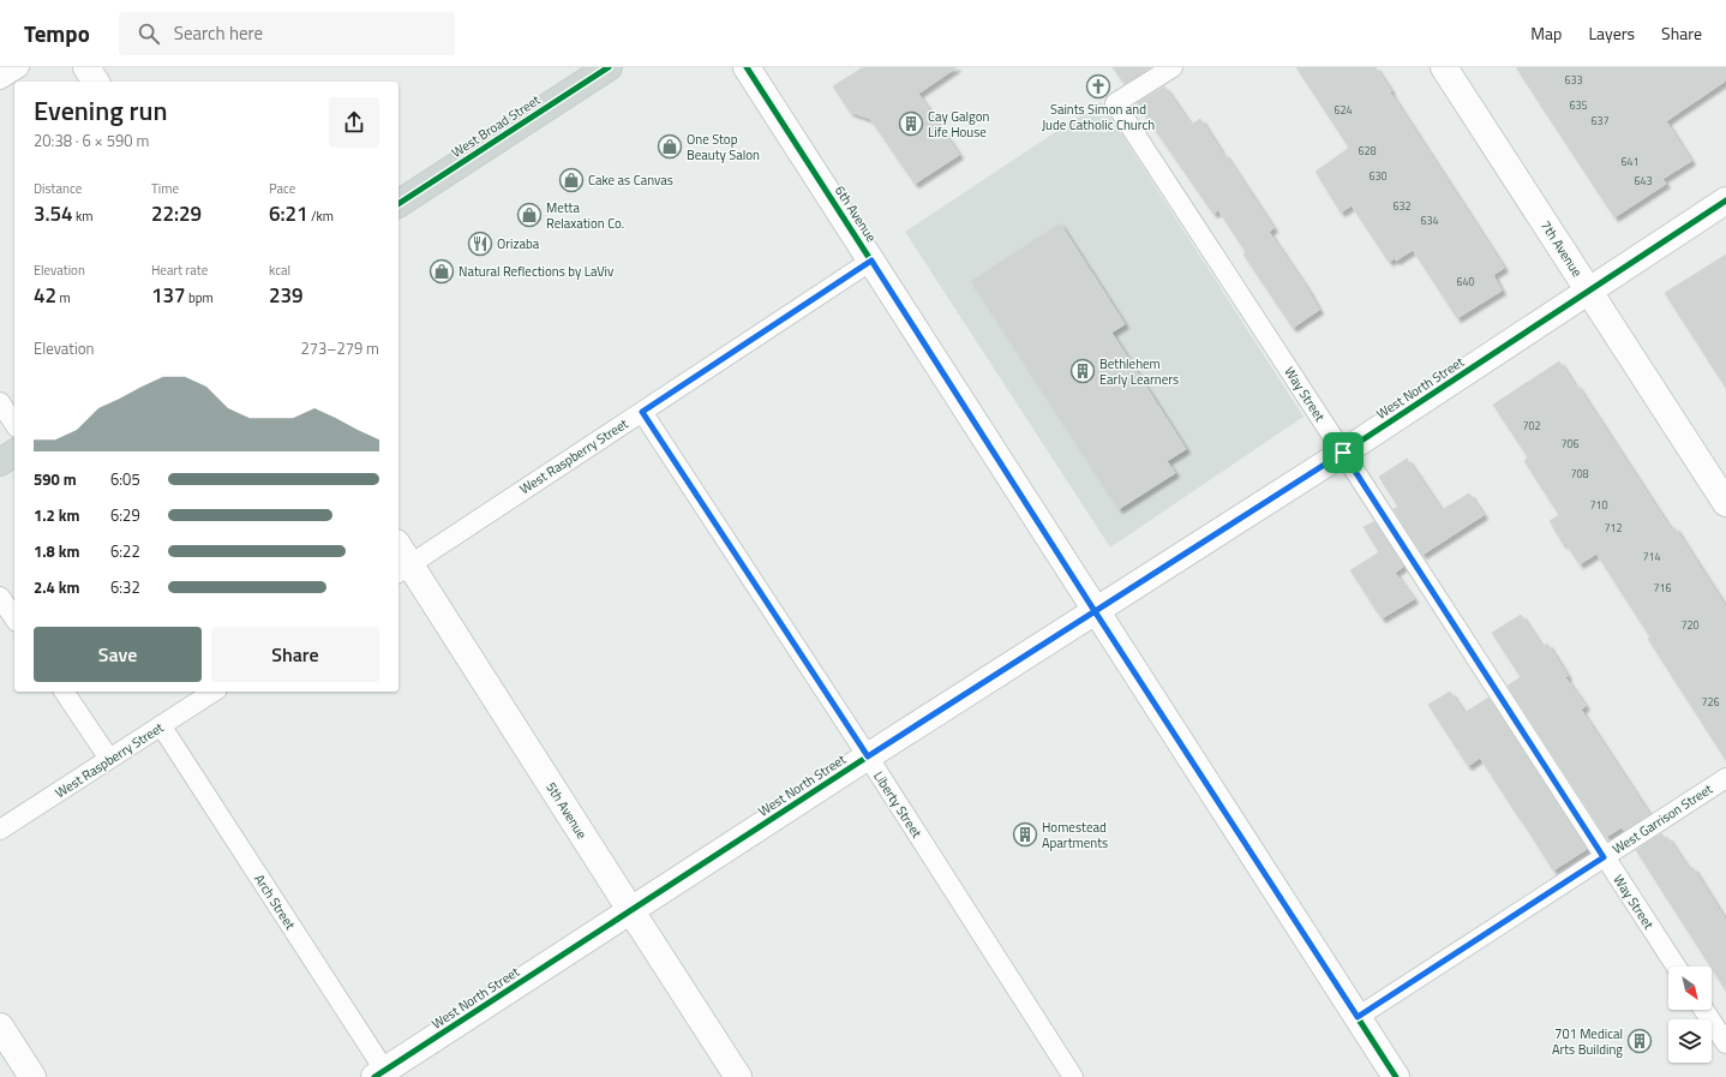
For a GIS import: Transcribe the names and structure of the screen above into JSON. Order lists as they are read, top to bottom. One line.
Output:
{"streets":{"main road":["West Broad Street"],"street":["6th Avenue","7th Avenue","West North Street","5th Avenue"],"lane":["Way Street","West Raspberry Street","Liberty Street","West Garrison Street","Arch Street"]},"crossings":[["6th Avenue","West North Street"],["6th Avenue","West Raspberry Street"],["6th Avenue","West Garrison Street"],["7th Avenue","West North Street"],["West North Street","Way Street"],["West North Street","Liberty Street"],["West North Street","5th Avenue"],["West North Street","Arch Street"],["Way Street","West Garrison Street"],["West Raspberry Street","Liberty Street"],["West Raspberry Street","5th Avenue"],["West Raspberry Street","Arch Street"]],"places":{"church":["Saints Simon and Jude Catholic Church"],"building":["Cay Galgon Life House","Bethlehem Early Learners","Homestead Apartments","701 Medical Arts Building"],"shop":["One Stop Beauty Salon","Cake as Canvas","Metta Relaxation Co.","Natural Reflections by LaViv"],"restaurant":["Orizaba"]},"house_numbers":["633","635","624","637","628","641","630","643","632","634","640","702","706","708","710","712","714","716","720","726"],"north":"bottom right","page":{"header":"Tempo","search":"Search here","nav":["Map","Layers","Share"],"heading":["Evening run","20:38 · 6 × 590 m"],"stats":[["Distance","3.54 km"],["Time","22:29"],["Pace","6:21 /km"],["Elevation","42 m"],["Heart rate","137 bpm"],["kcal","239"]],"chart":["Elevation","273–279 m"],"list":[{"name":"590 m","note":"6:05"},{"name":"1.2 km","note":"6:29"},{"name":"1.8 km","note":"6:22"},{"name":"2.4 km","note":"6:32"}],"buttons":["Save","Share"]}}
